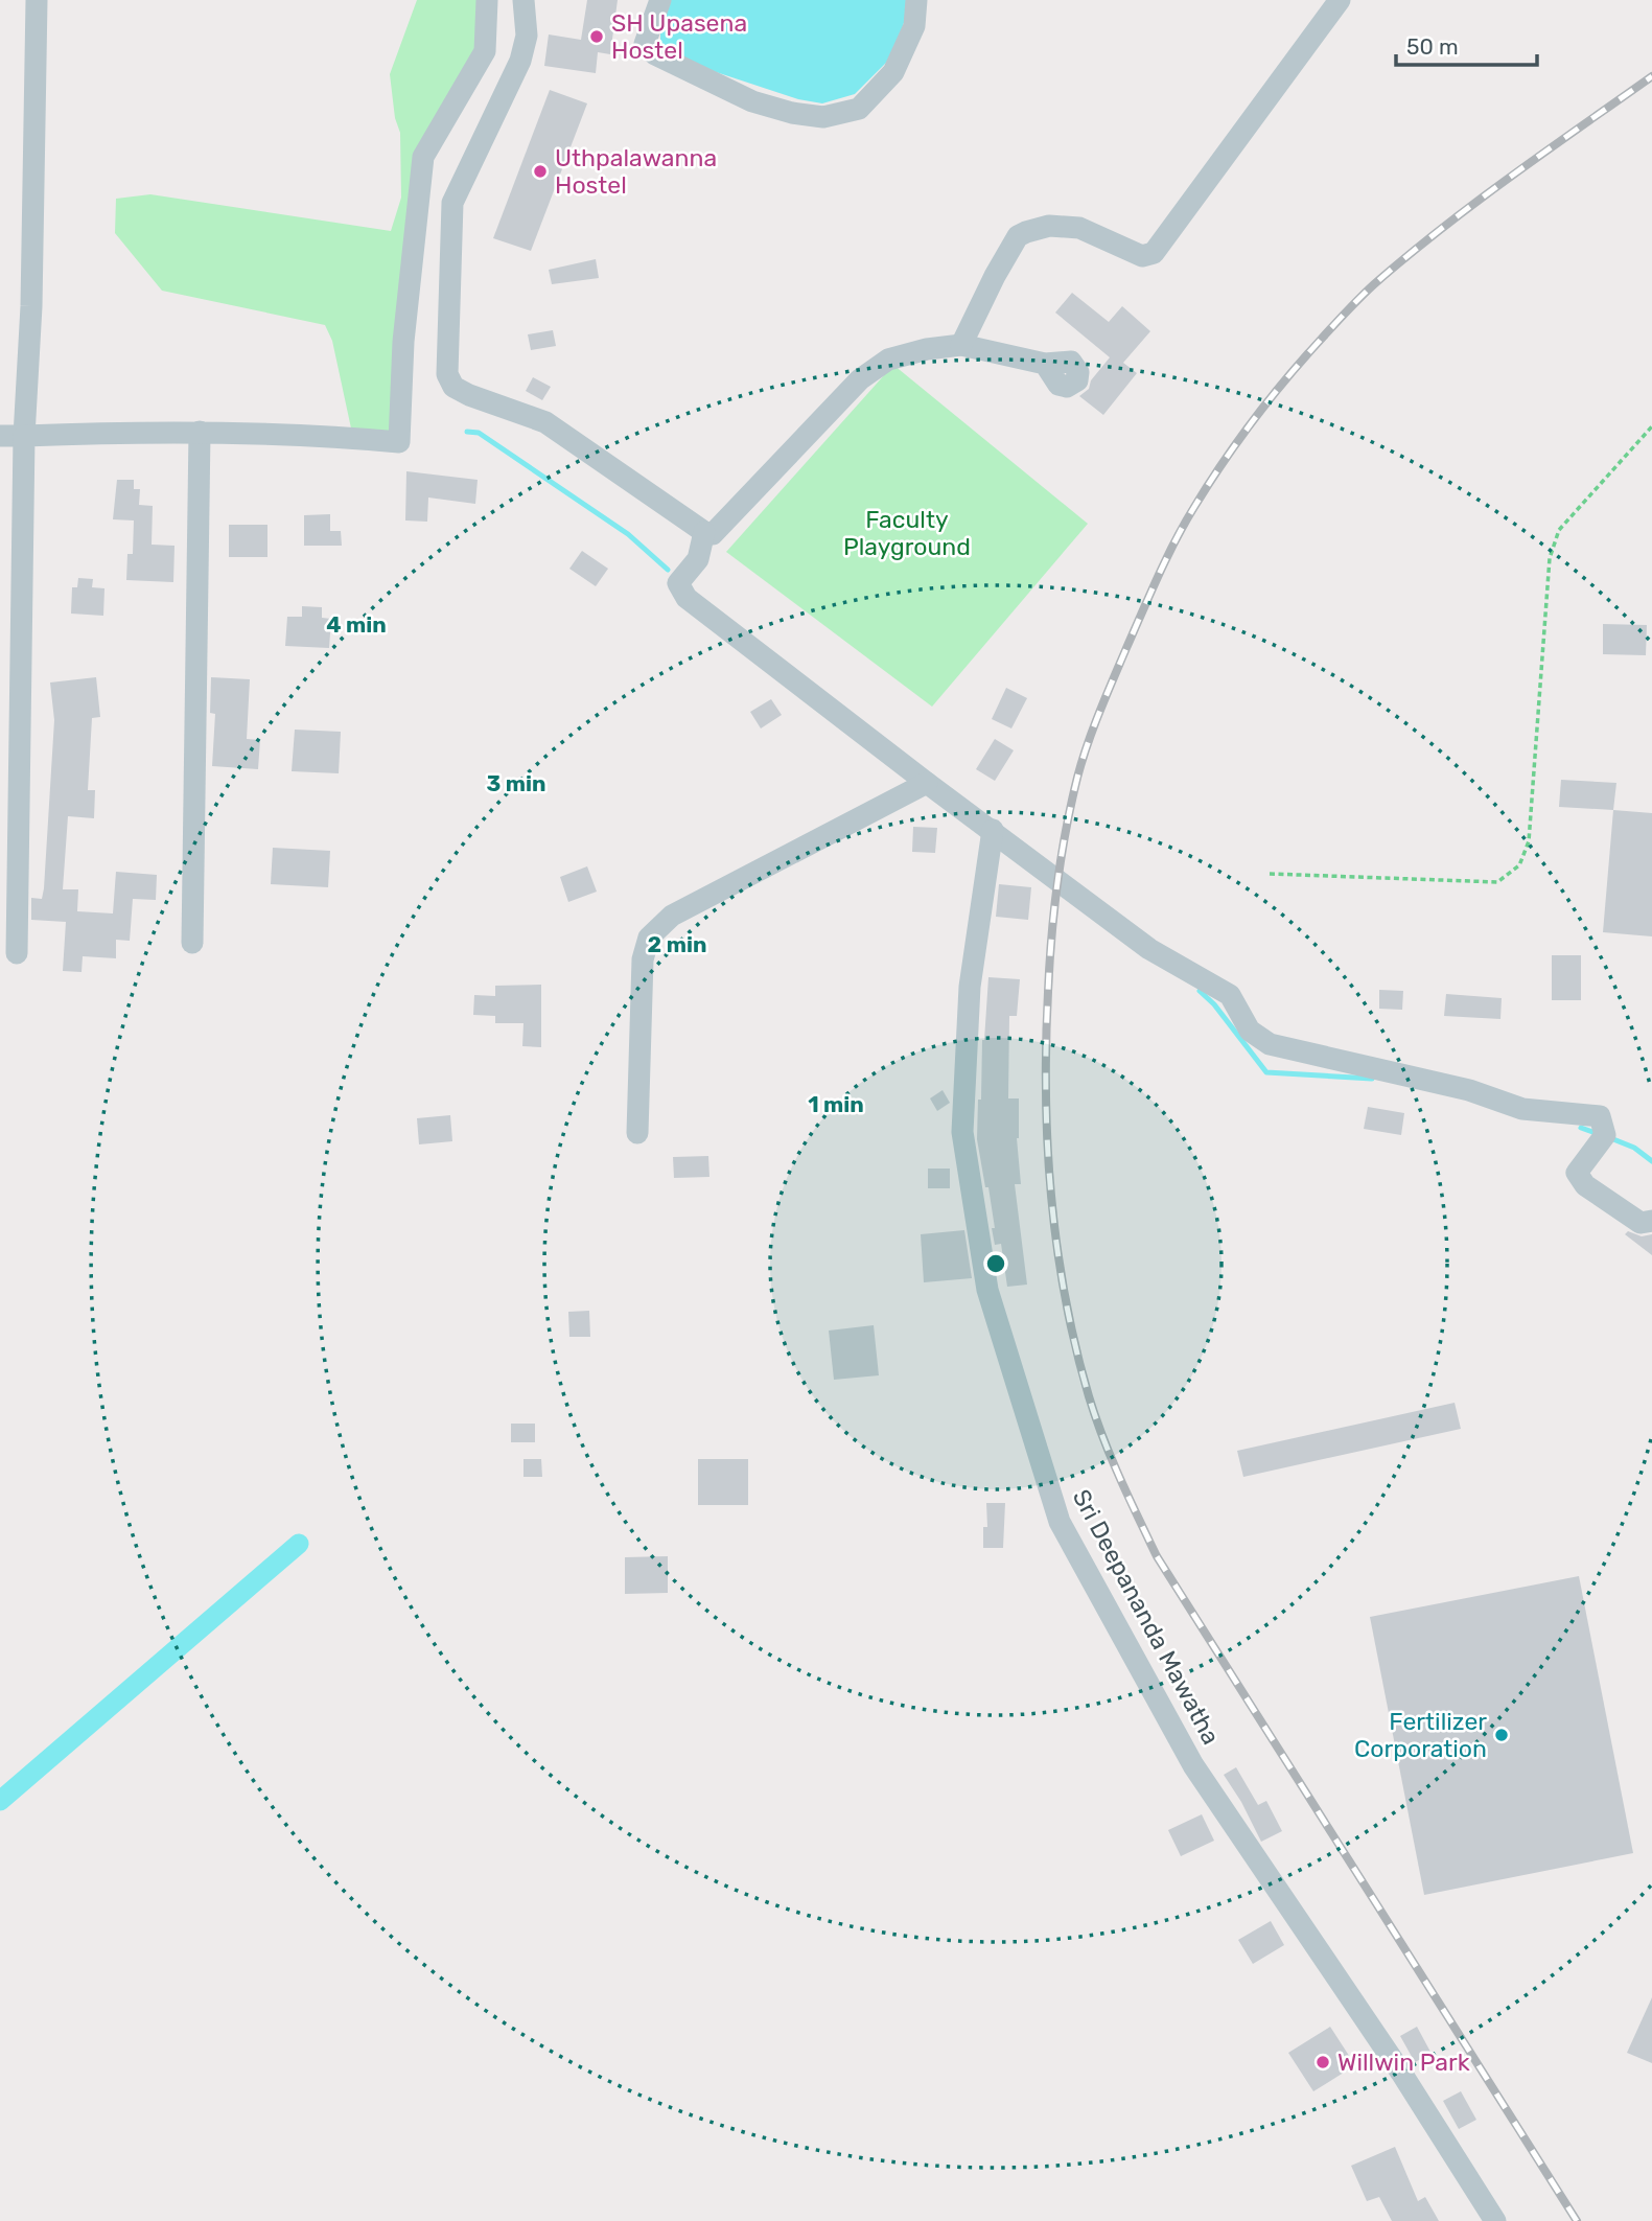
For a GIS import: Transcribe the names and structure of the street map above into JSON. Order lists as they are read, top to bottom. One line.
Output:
{"streets":{"street":["Sri Deepananda Mawatha"]},"parks":["Faculty Playground"],"places":["SH Upasena Hostel","Uthpalawanna Hostel","Fertilizer Corporation","Willwin Park"],"scale_bar":"50 m","rings":["4 min","3 min","2 min","1 min"]}
